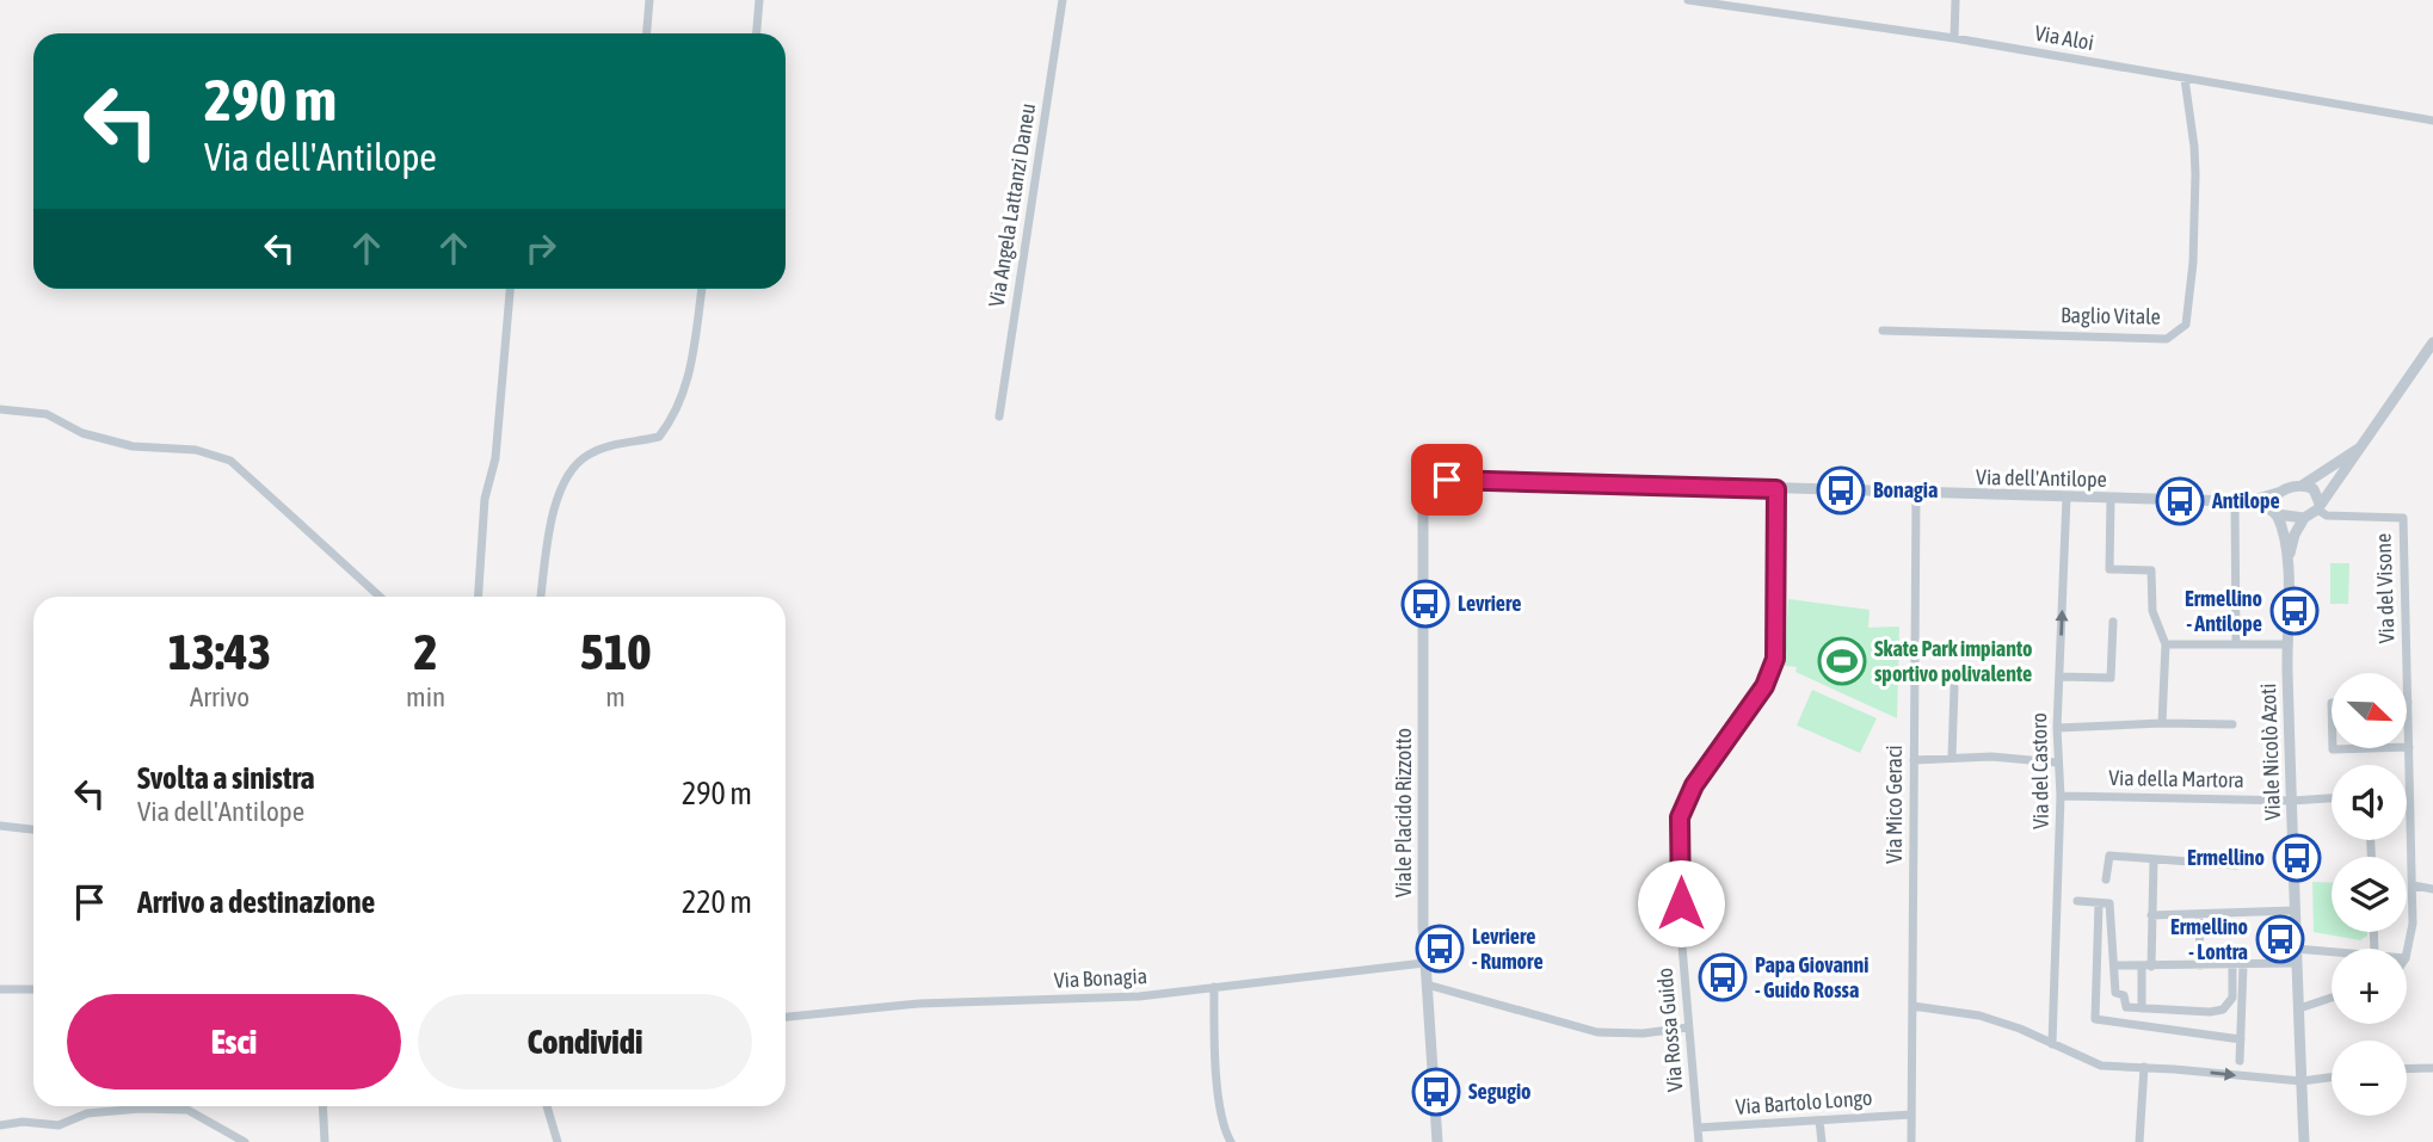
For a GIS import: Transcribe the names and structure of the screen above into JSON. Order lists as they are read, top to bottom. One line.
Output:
{"streets":{"street":["Via Aloi","Via Angela Lattanzi Daneu","Baglio Vitale","Via dell'Antilope","Via del Visone","Viale Nicolò Azoti","Via del Castoro","Via della Martora","Via Mico Geraci","Viale Placido Rizzotto","Via Bonagia","Via Rossa Guido","Via Bartolo Longo"]},"crossings":[["Via Aloi","Baglio Vitale"],["Via dell'Antilope","Via del Castoro"],["Via dell'Antilope","Via Mico Geraci"],["Via dell'Antilope","Viale Placido Rizzotto"],["Via dell'Antilope","Via Rossa Guido"],["Viale Nicolò Azoti","Via della Martora"],["Via del Castoro","Via della Martora"],["Via Mico Geraci","Via Bartolo Longo"],["Viale Placido Rizzotto","Via Bonagia"],["Via Rossa Guido","Via Bartolo Longo"]],"places":{"bus stop":["Bonagia","Antilope","Levriere","Ermellino - Antilope","Ermellino","Ermellino - Lontra","Levriere - Rumore","Papa Giovanni - Guido Rossa","Segugio"],"sports":["Skate Park impianto sportivo polivalente"]},"north":"bottom right","page":{"turn":["290 m","Via dell'Antilope"],"eta":["13:43","Arrivo","2","min","510","m"],"map_buttons":["+","−"],"list":[{"name":"Svolta a sinistra","note":"Via dell'Antilope","value":"290 m"},{"name":"Arrivo a destinazione","value":"220 m"}],"buttons":["Esci","Condividi"]}}
